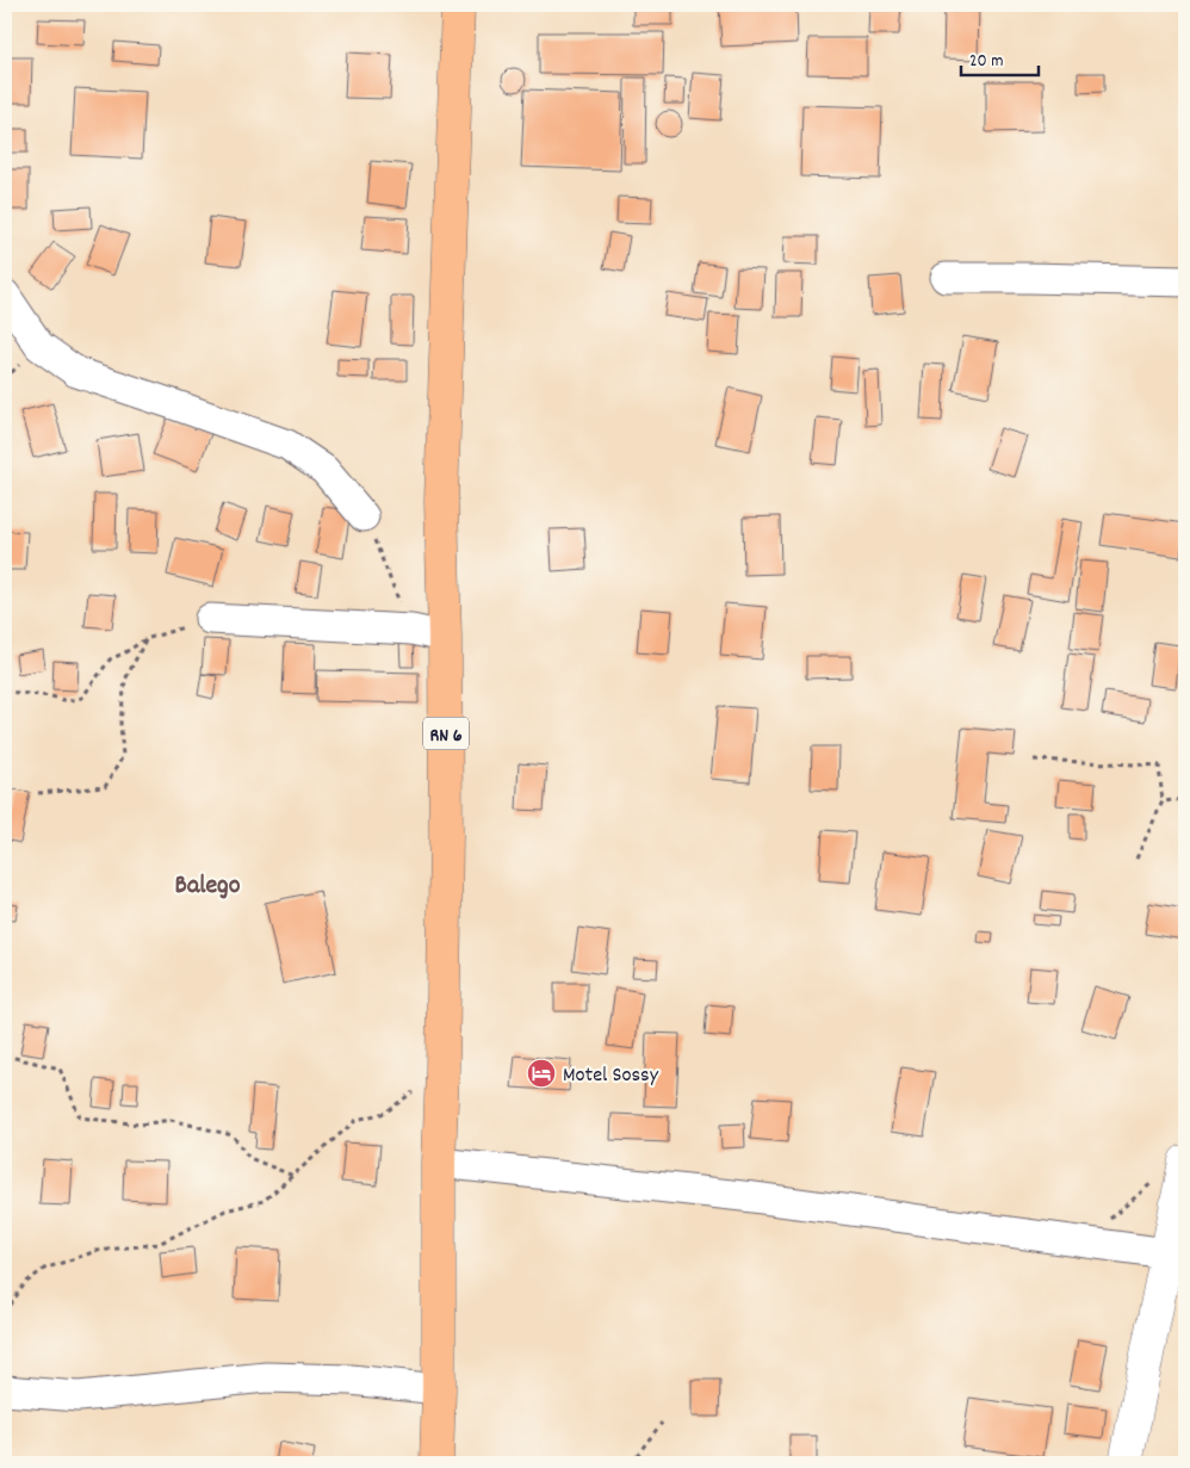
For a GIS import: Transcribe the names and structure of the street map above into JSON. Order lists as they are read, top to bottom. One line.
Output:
{"streets":{"main road":["RN 6"]},"districts":["Balego"],"places":{"hotel":["Motel Sossy"]},"scale_bar":"20 m"}
